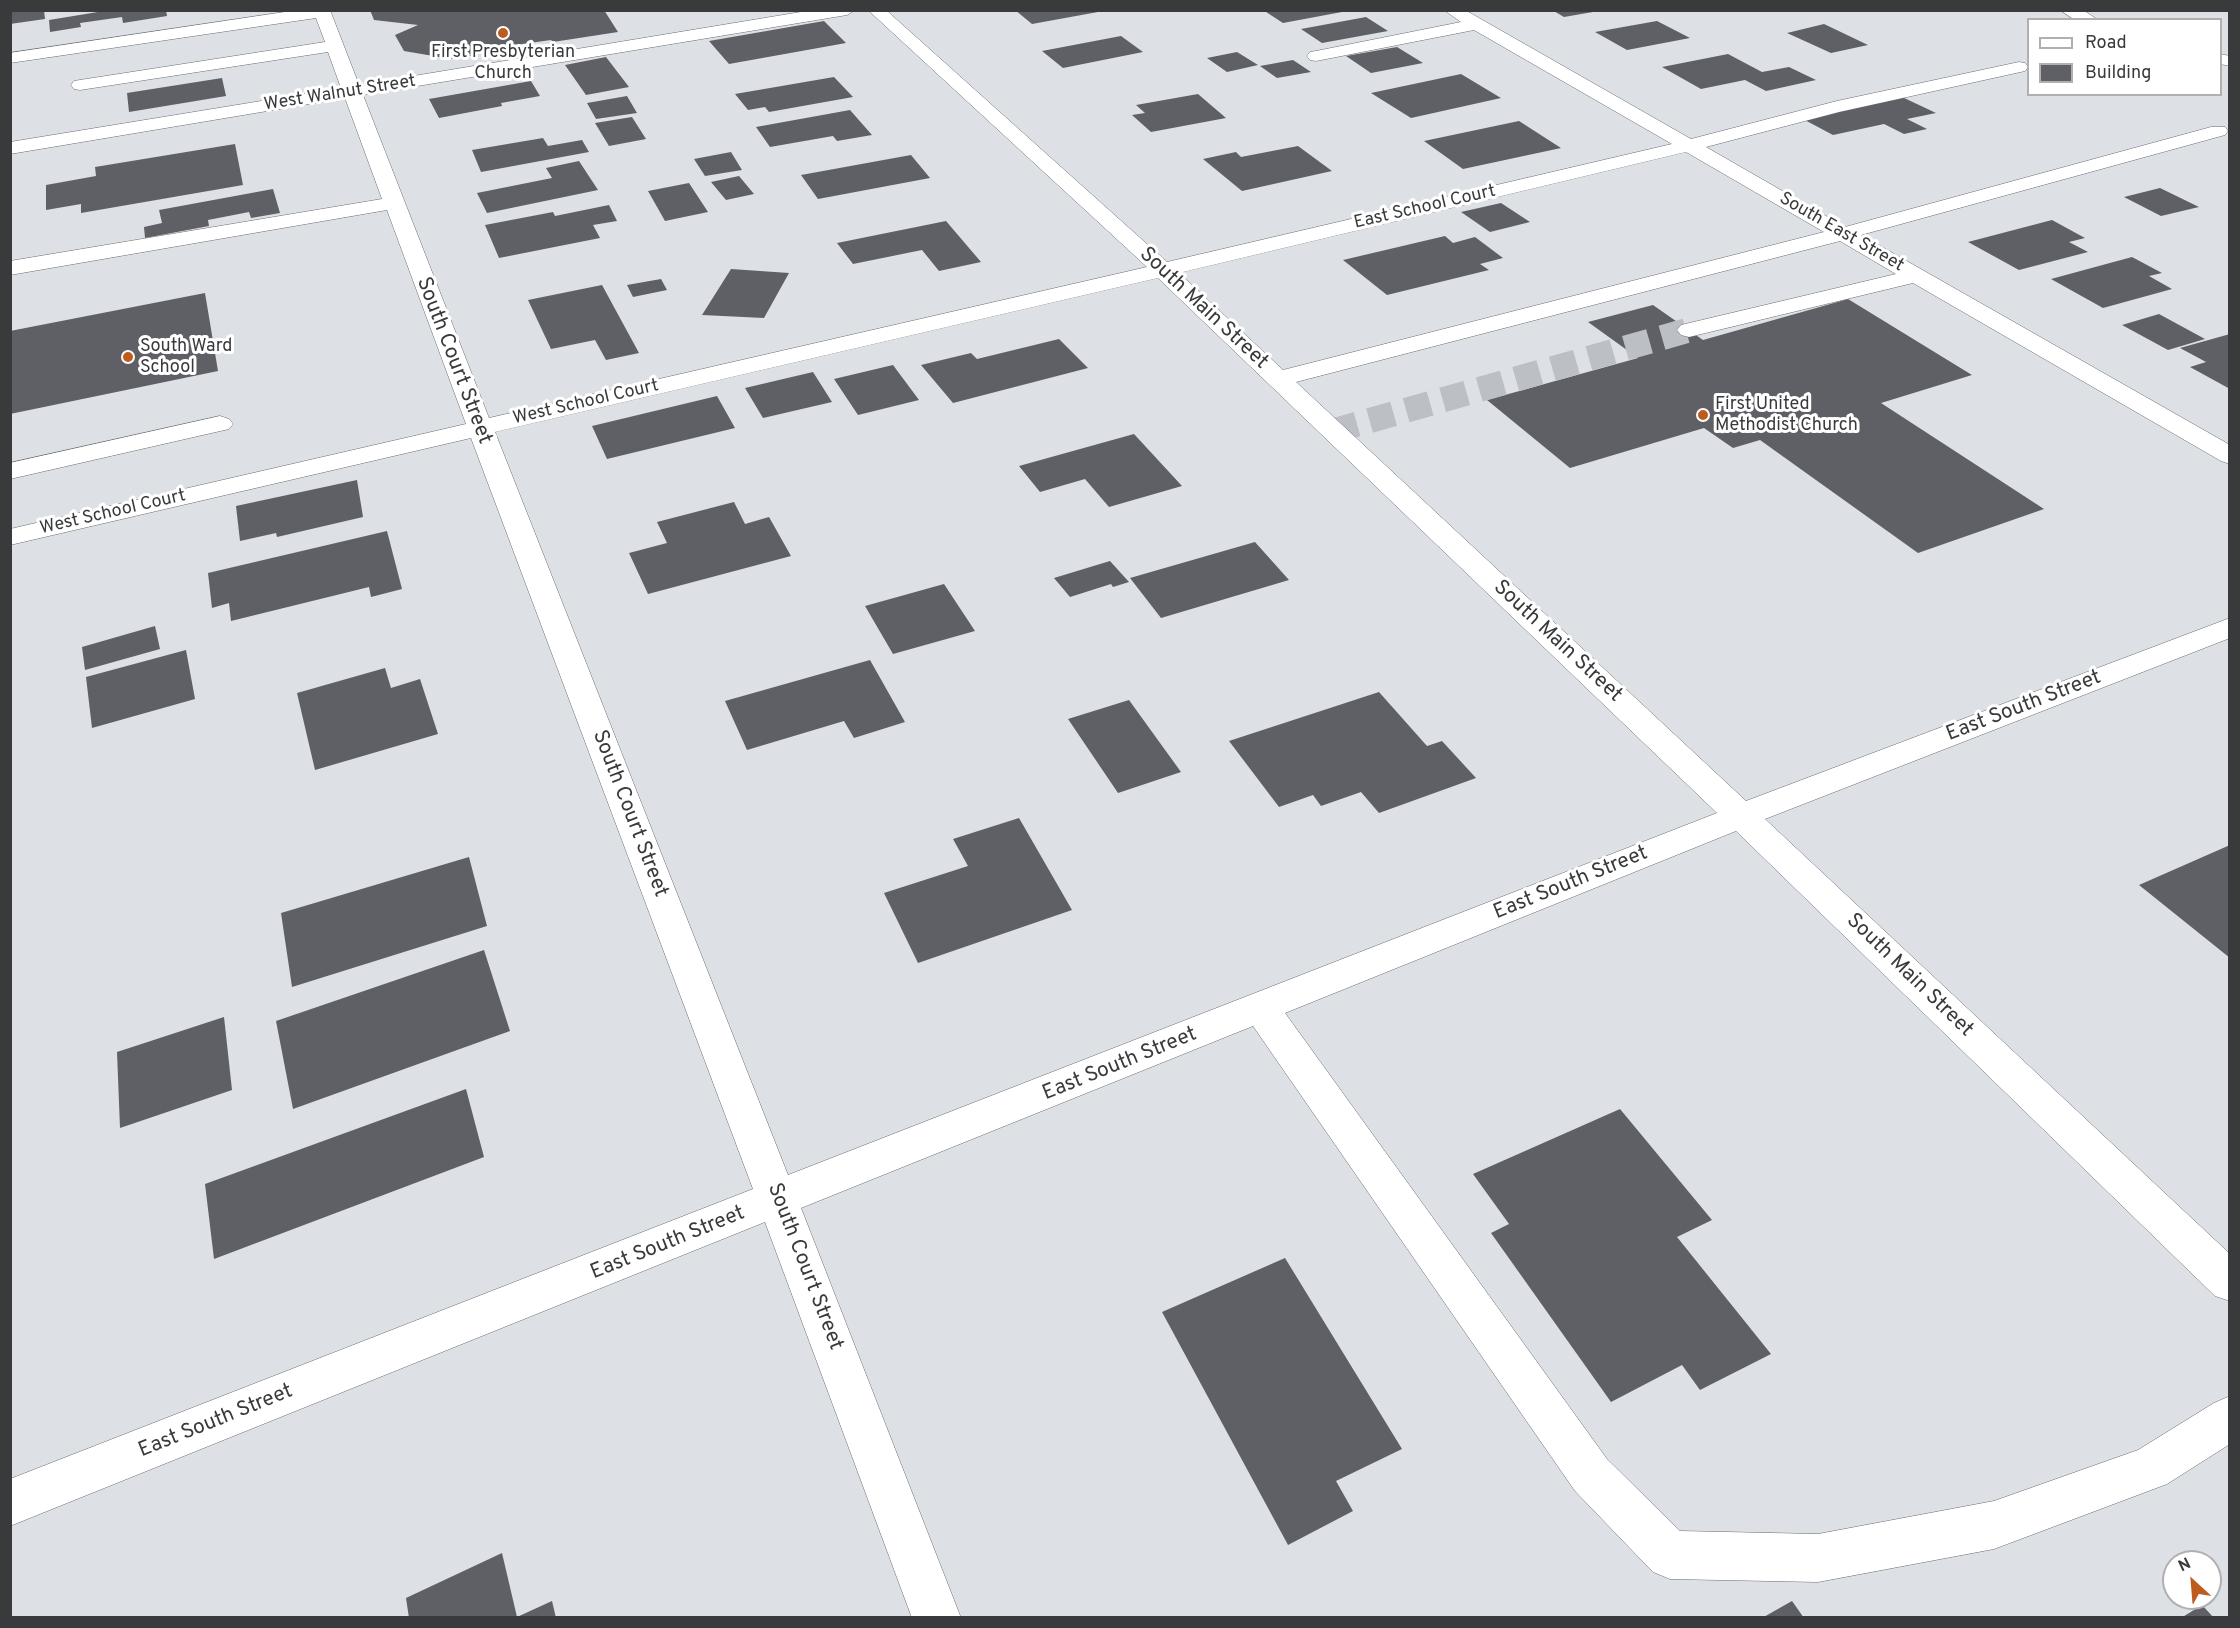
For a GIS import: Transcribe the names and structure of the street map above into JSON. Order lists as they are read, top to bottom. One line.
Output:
{"streets":{"street":["West Walnut Street","East School Court","South East Street","South Main Street","South Court Street","West School Court","East South Street"]},"crossings":[["West Walnut Street","South Court Street"],["East School Court","South East Street"],["East School Court","South Main Street"],["East School Court","West School Court"],["South Main Street","West School Court"],["South Main Street","East South Street"],["South Court Street","West School Court"],["South Court Street","East South Street"]],"places":["First Presbyterian Church","South Ward School","First United Methodist Church"],"legend":["Road","Building"],"north":"top left"}
